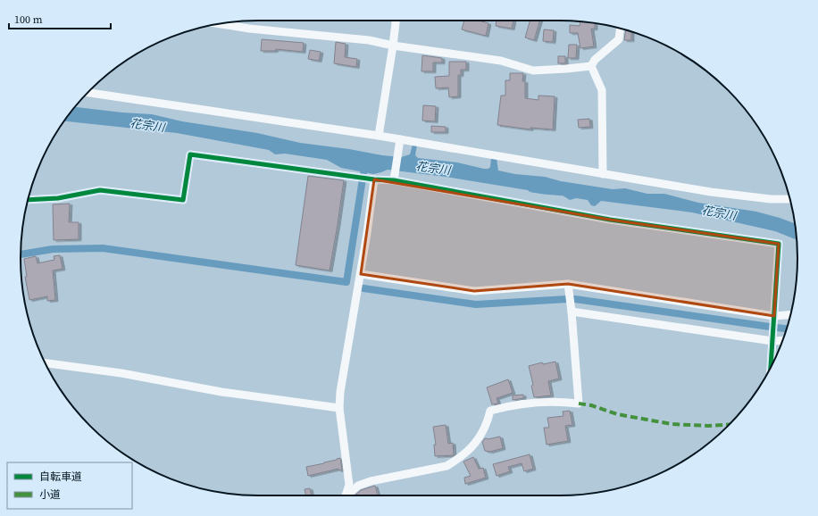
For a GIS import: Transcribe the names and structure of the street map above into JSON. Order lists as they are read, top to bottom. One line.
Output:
{"water":["花宗川"],"legend":["自転車道","小道"],"scale_bar":"100 m"}
